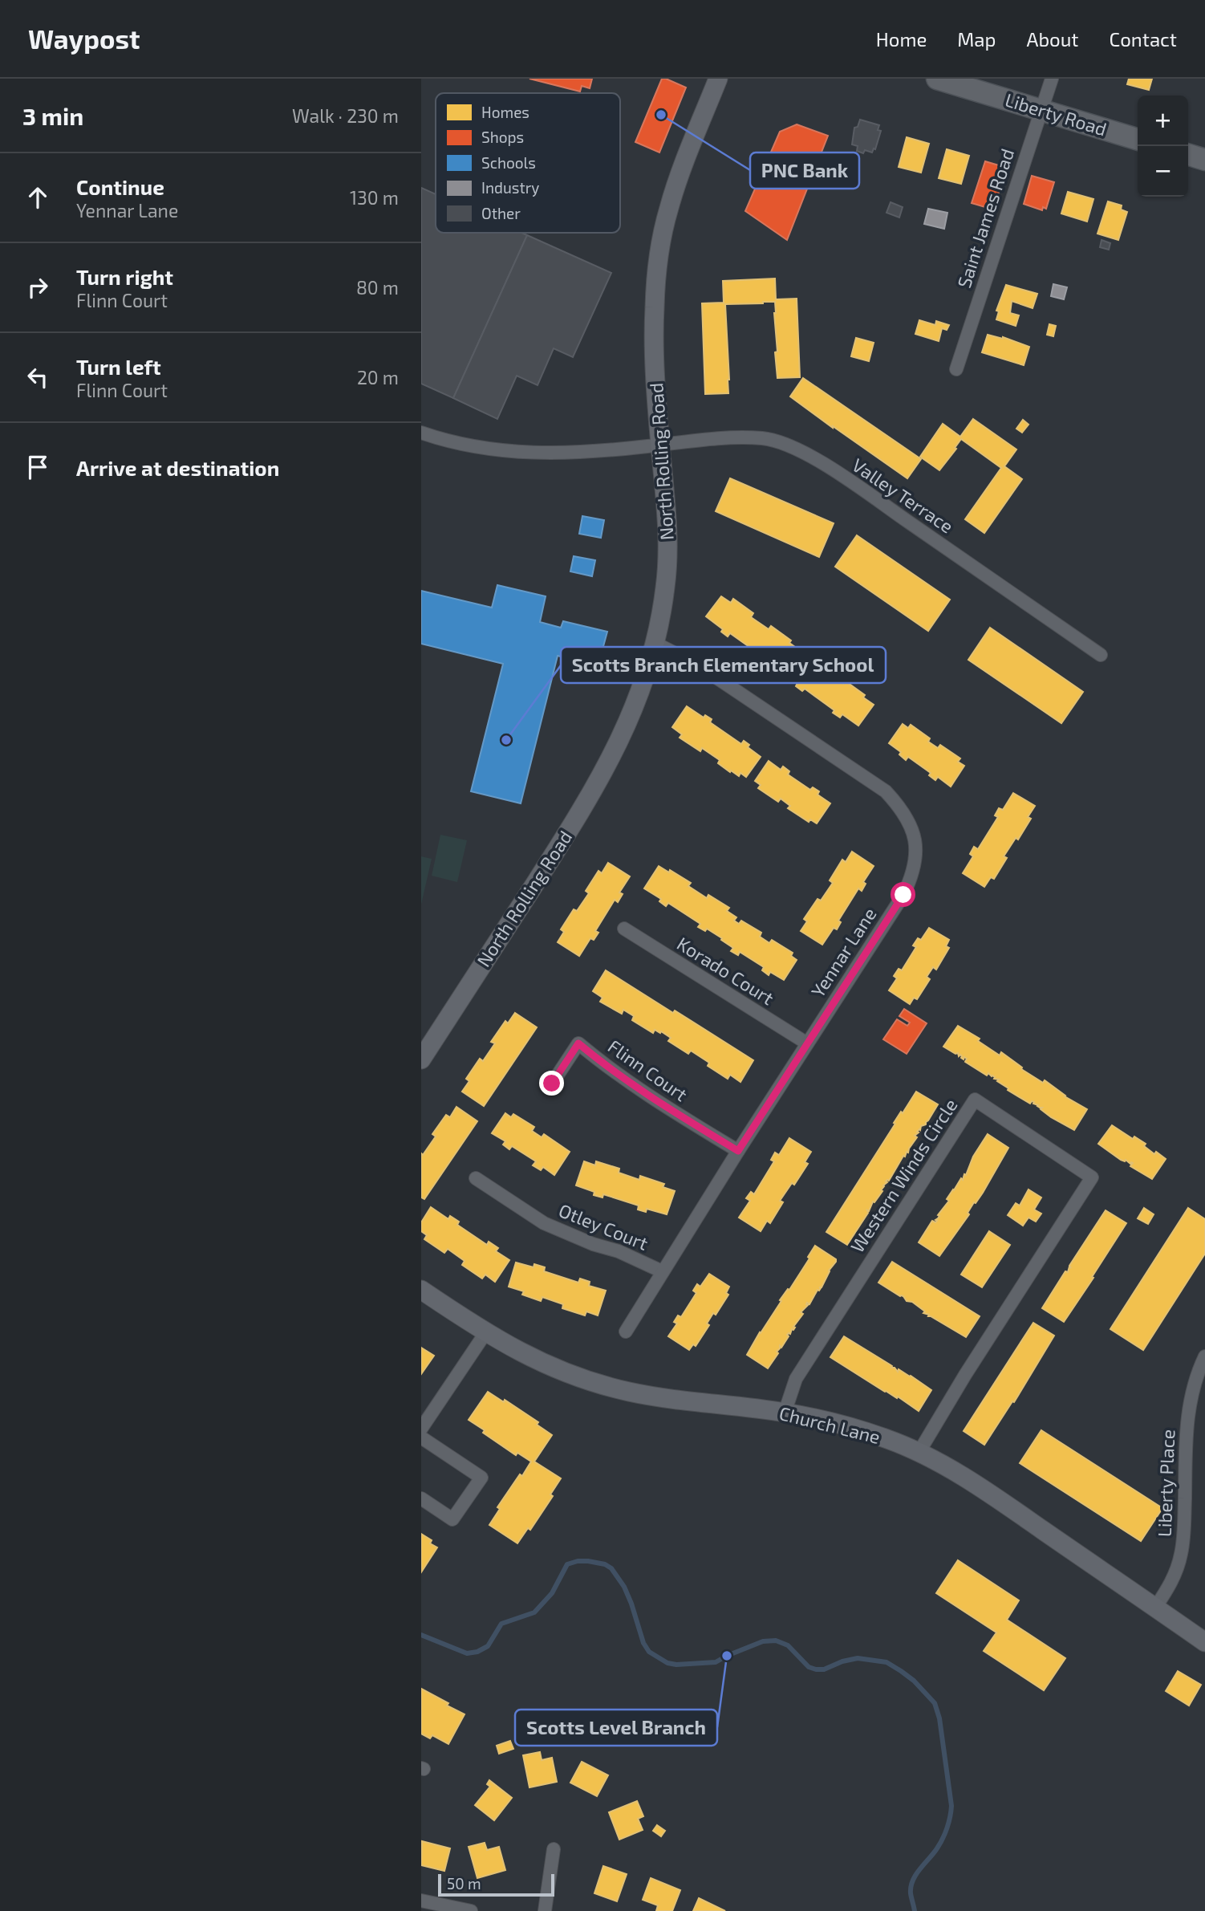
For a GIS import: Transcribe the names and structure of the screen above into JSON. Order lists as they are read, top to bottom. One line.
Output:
{"streets":{"main road":["Liberty Road"],"street":["Saint James Road","North Rolling Road","Valley Terrace","Yennar Lane","Korado Court","Flinn Court","Western Winds Circle","Otley Court","Church Lane","Liberty Place"]},"crossings":[["Liberty Road","Saint James Road"],["North Rolling Road","Valley Terrace"],["North Rolling Road","Yennar Lane"],["Yennar Lane","Korado Court"],["Yennar Lane","Flinn Court"],["Yennar Lane","Otley Court"],["Western Winds Circle","Church Lane"],["Church Lane","Liberty Place"]],"places":["PNC Bank","Scotts Branch Elementary School","Scotts Level Branch"],"legend":["Homes","Shops","Schools","Industry","Other"],"scale_bar":"50 m","page":{"header":"Waypost","nav":["Home","Map","About","Contact"],"heading":["3 min","Walk · 230 m"],"map_buttons":["+","−"],"list":[["Continue","Yennar Lane","130 m"],["Turn right","Flinn Court","80 m"],["Turn left","Flinn Court","20 m"],"Arrive at destination"],"scale":"50 m"}}
